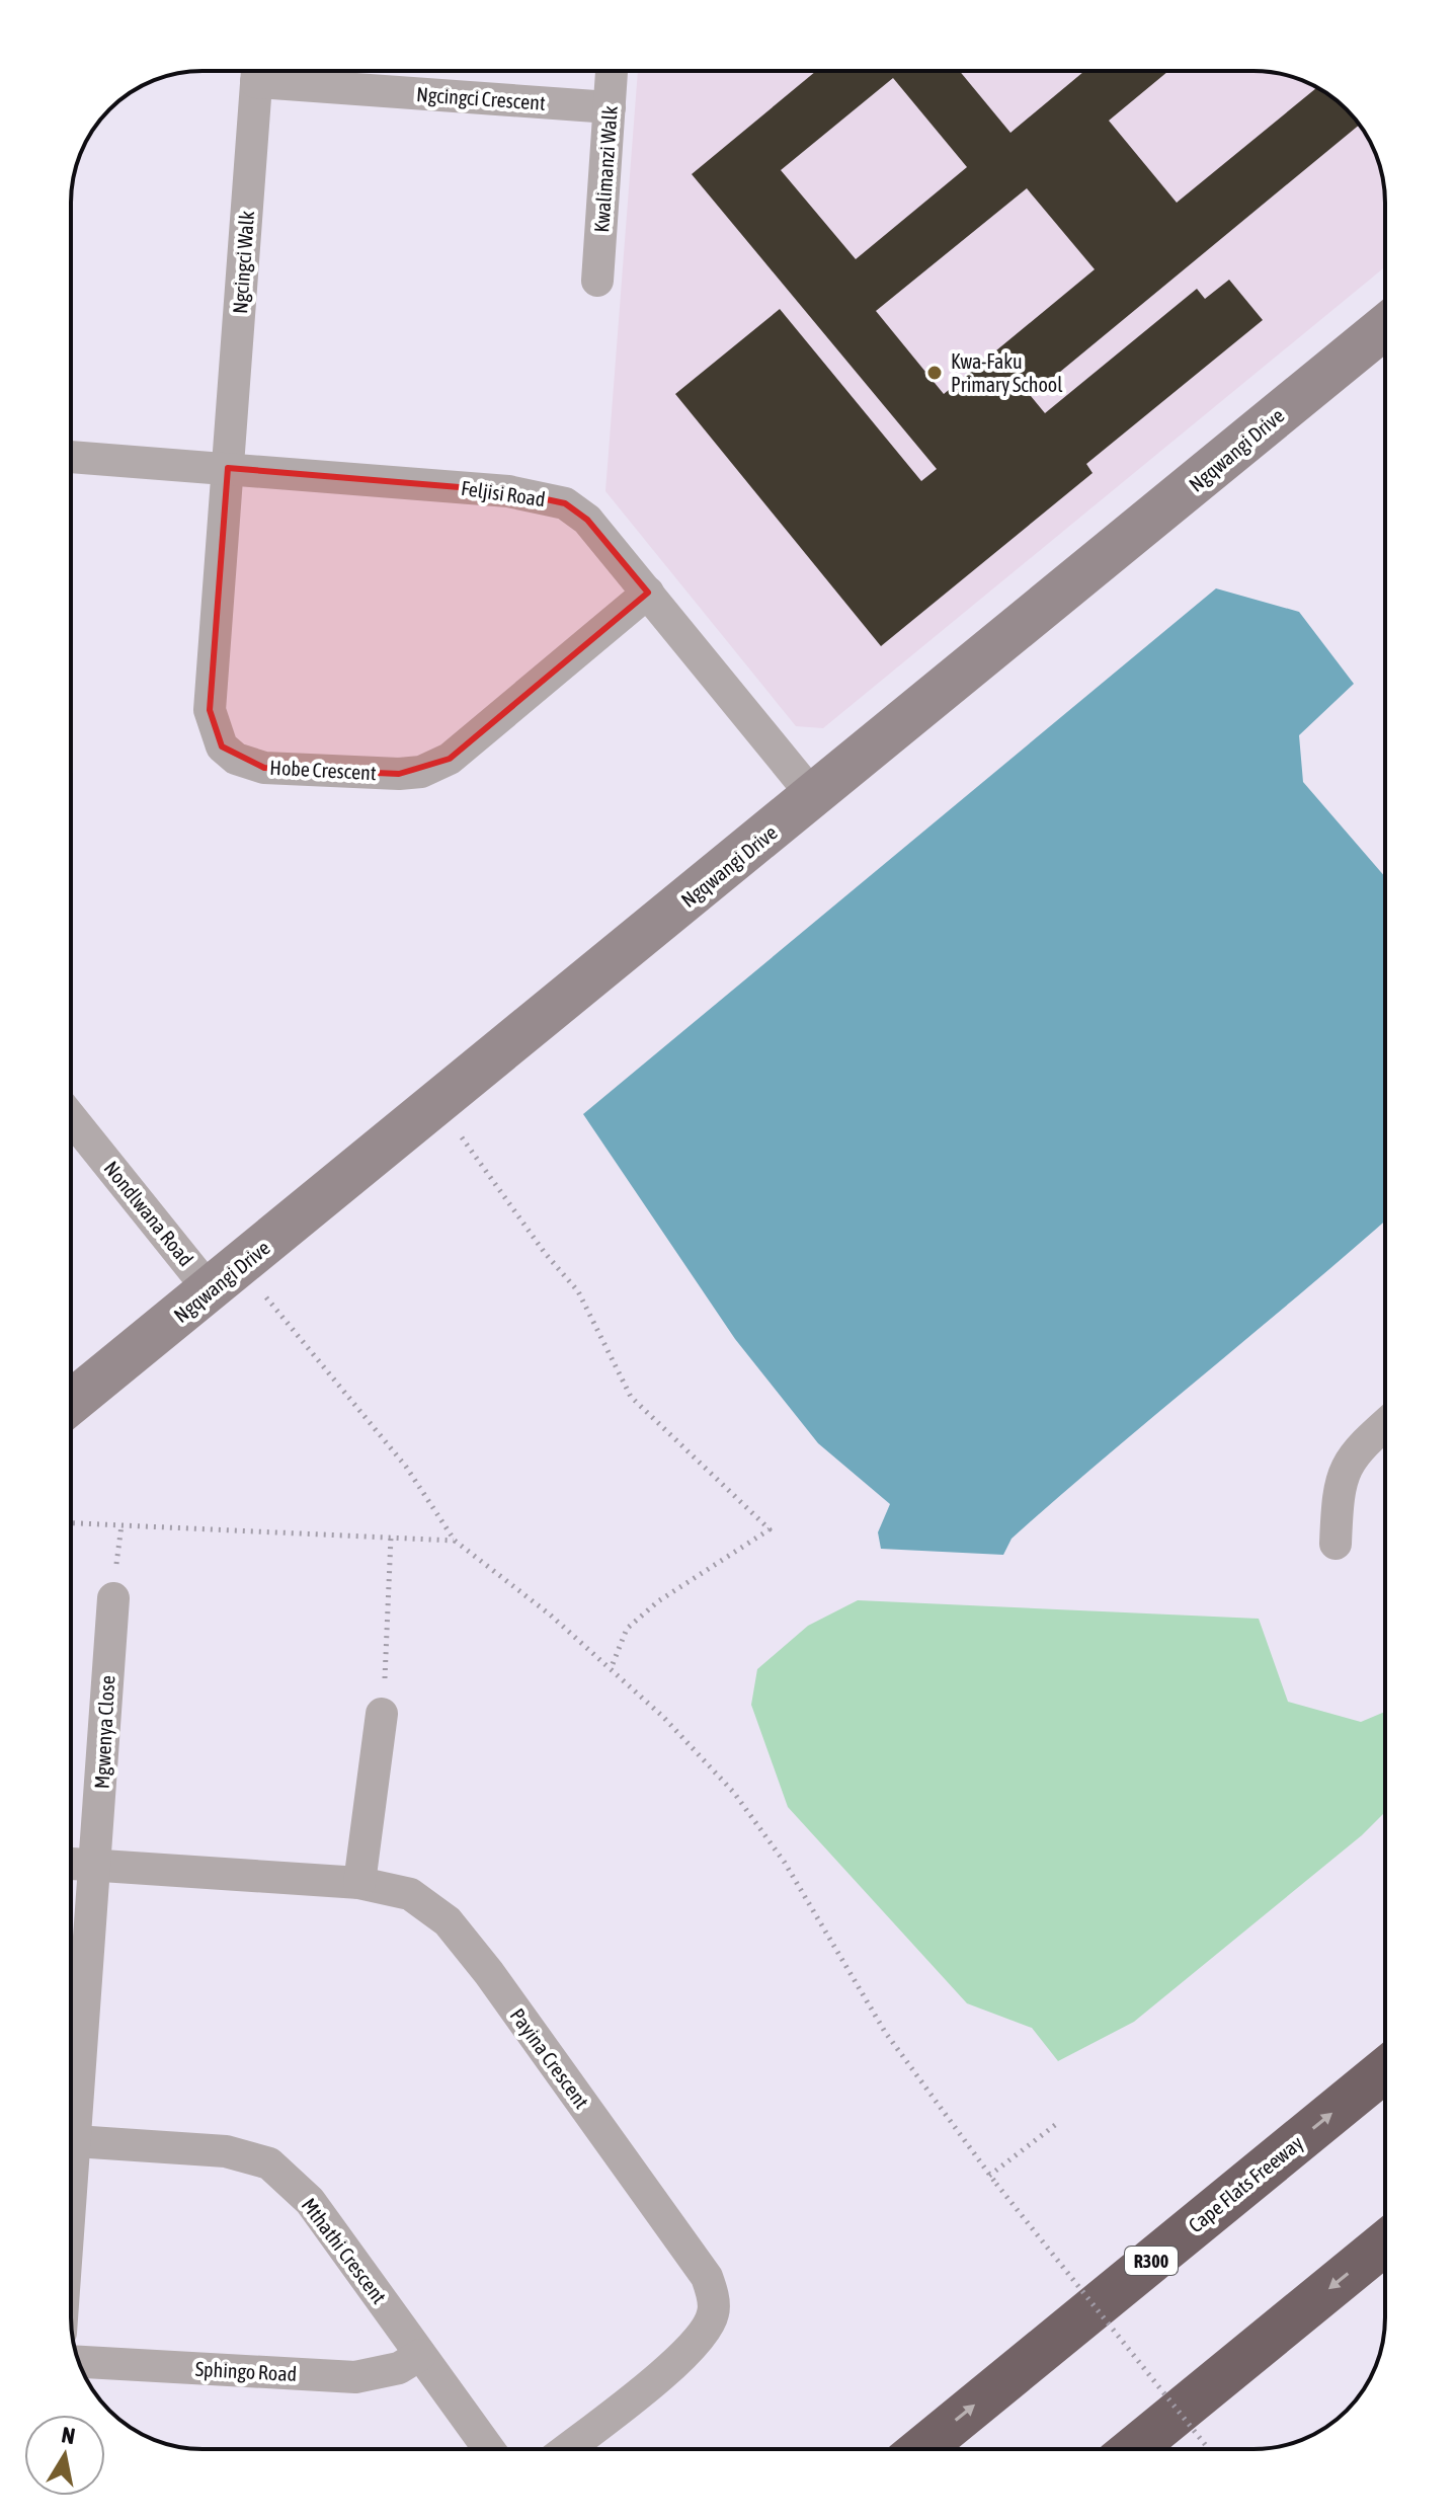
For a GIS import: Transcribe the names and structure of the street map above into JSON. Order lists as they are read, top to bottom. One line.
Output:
{"streets":{"highway":["Cape Flats Freeway","R300"],"street":["Ngcingci Crescent","Kwalimanzi Walk","Ngcingci Walk","Ngqwangi Drive","Feljisi Road","Hobe Crescent","Nondlwana Road","Mgwenya Close","Payina Crescent","Mthathi Crescent","Sphingo Road"]},"crossings":[["Ngcingci Crescent","Kwalimanzi Walk"],["Ngcingci Walk","Feljisi Road"],["Ngcingci Walk","Hobe Crescent"],["Ngqwangi Drive","Feljisi Road"],["Ngqwangi Drive","Nondlwana Road"],["Feljisi Road","Hobe Crescent"],["Mgwenya Close","Payina Crescent"],["Mgwenya Close","Mthathi Crescent"],["Mthathi Crescent","Sphingo Road"]],"places":["Kwa-Faku Primary School"],"north":"top"}
